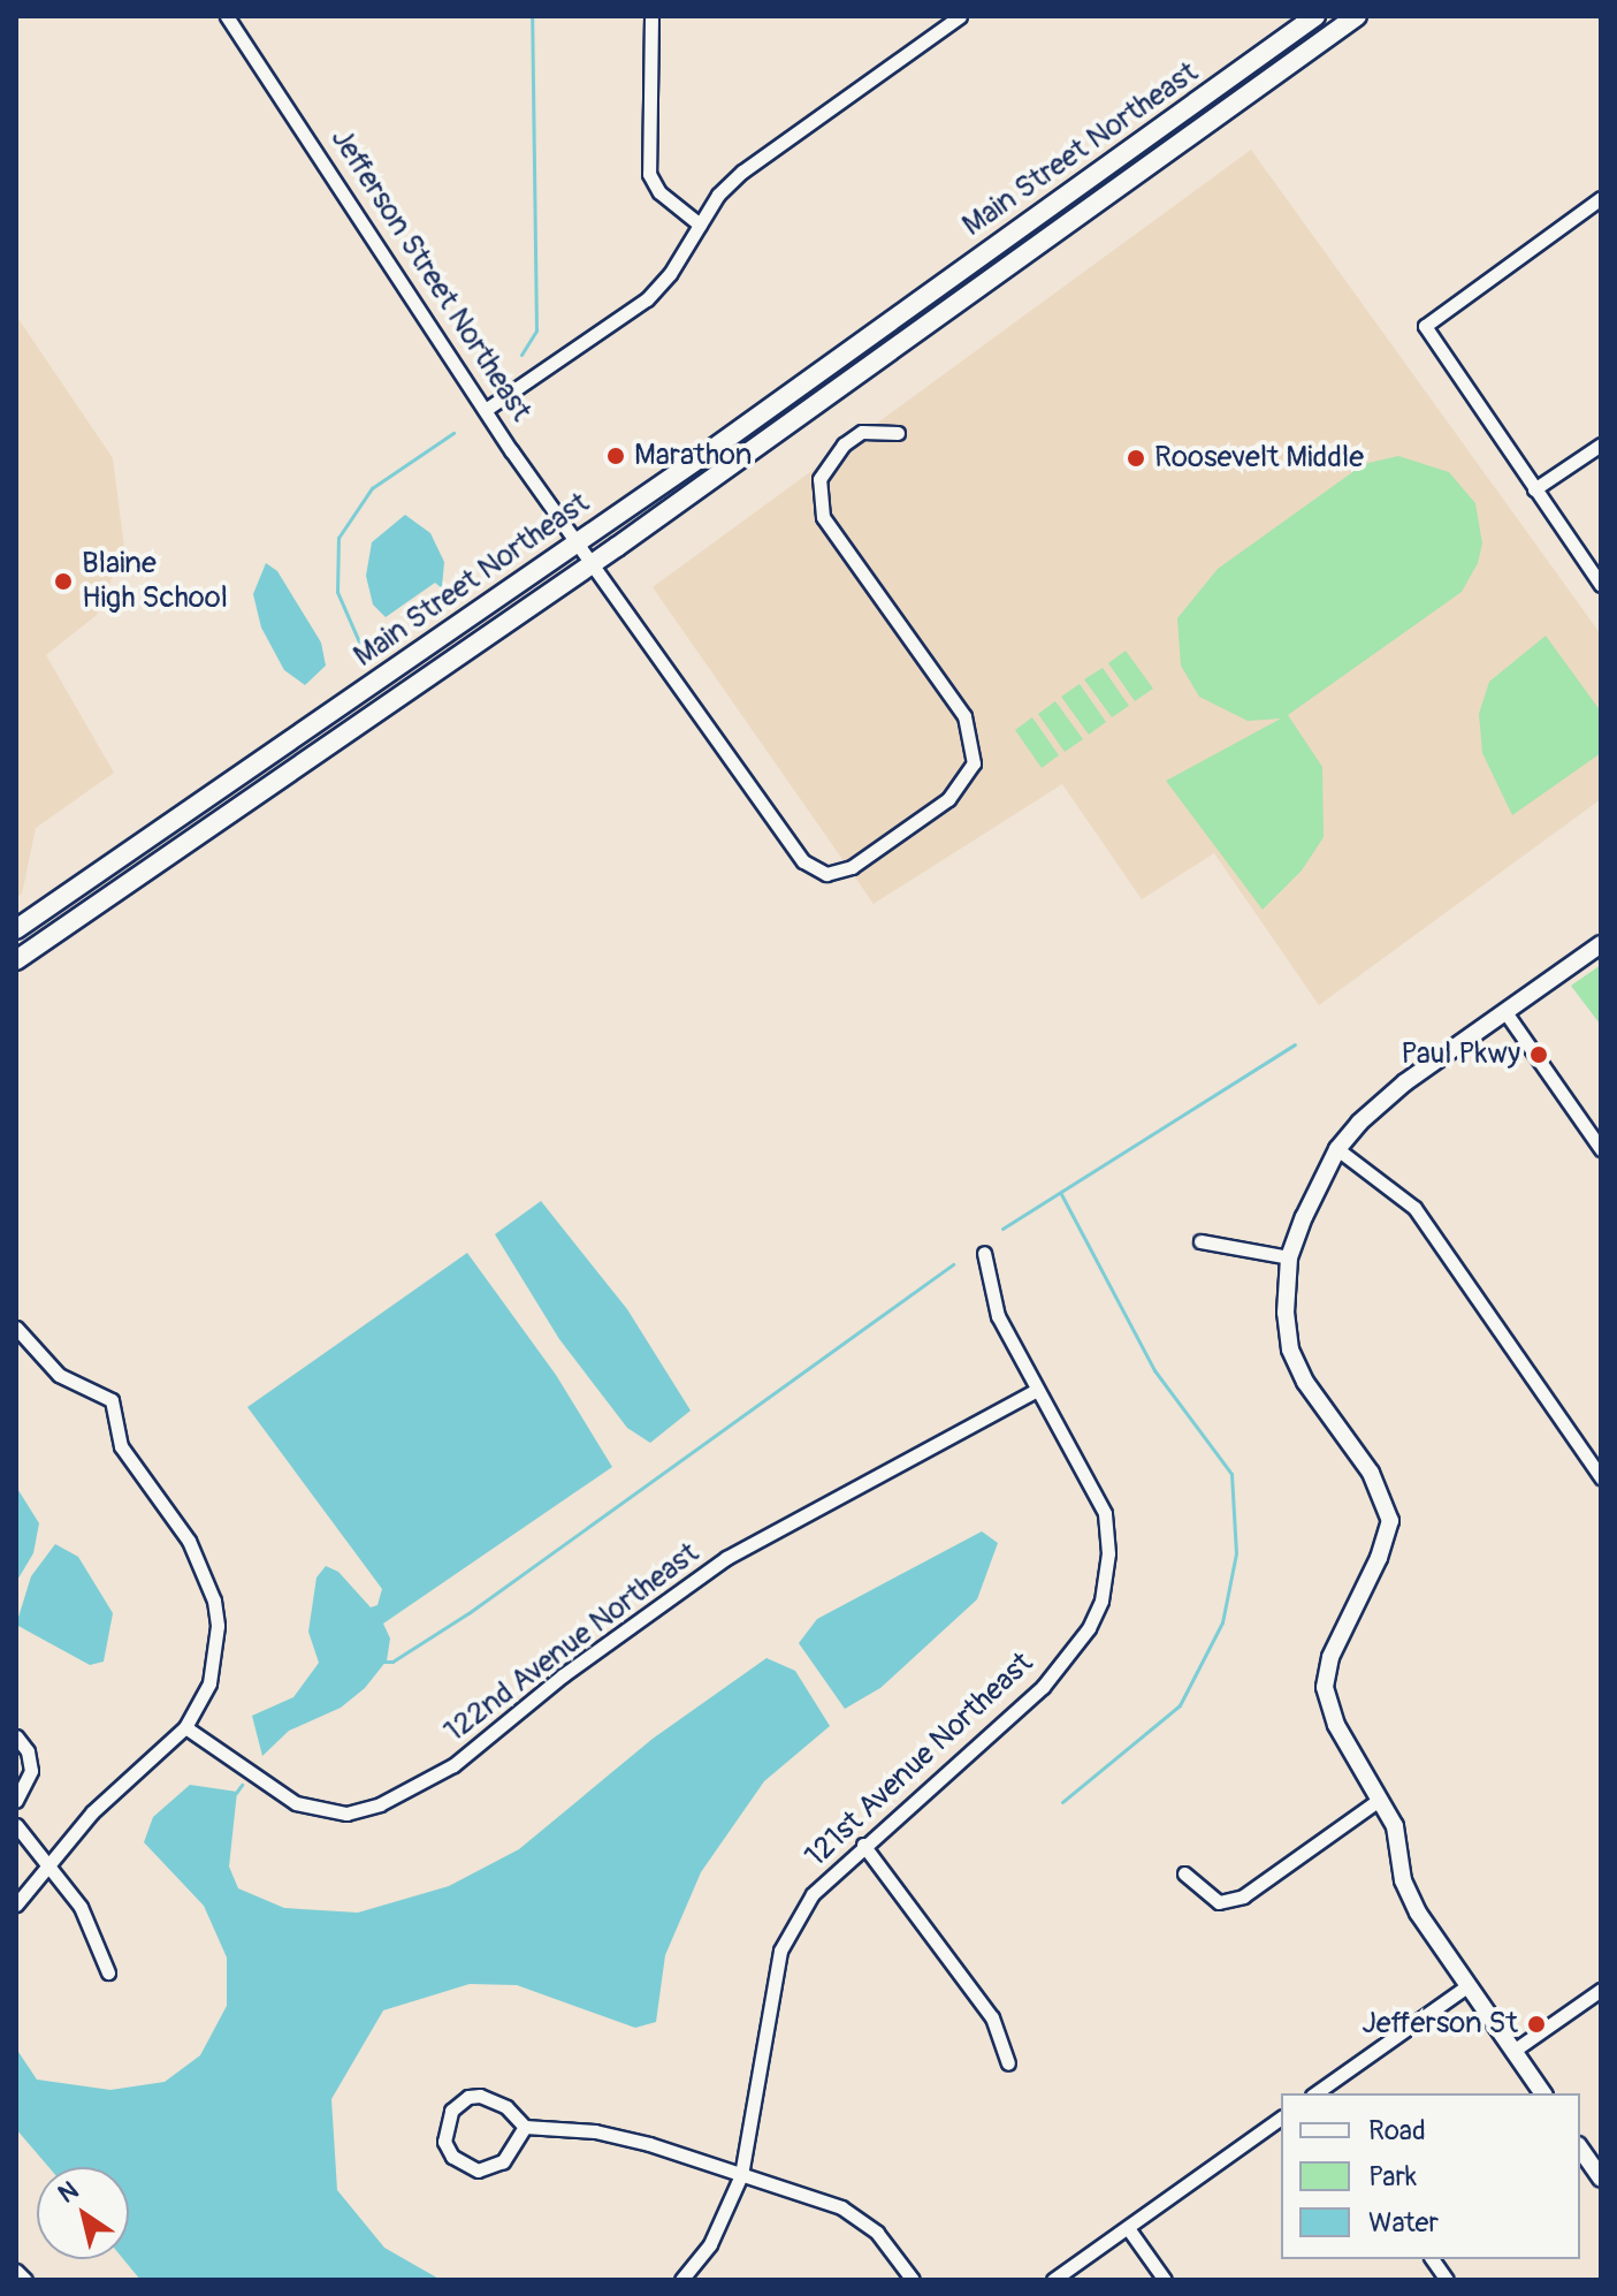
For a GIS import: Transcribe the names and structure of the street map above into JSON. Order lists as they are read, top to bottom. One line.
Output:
{"streets":{"main road":["Main Street Northeast"],"street":["Jefferson Street Northeast","122nd Avenue Northeast","121st Avenue Northeast"]},"crossings":[["Main Street Northeast","Jefferson Street Northeast"],["122nd Avenue Northeast","121st Avenue Northeast"]],"places":["Marathon","Roosevelt Middle","Blaine High School","Paul Pkwy","Jefferson St"],"legend":["Road","Park","Water"],"north":"top left"}
